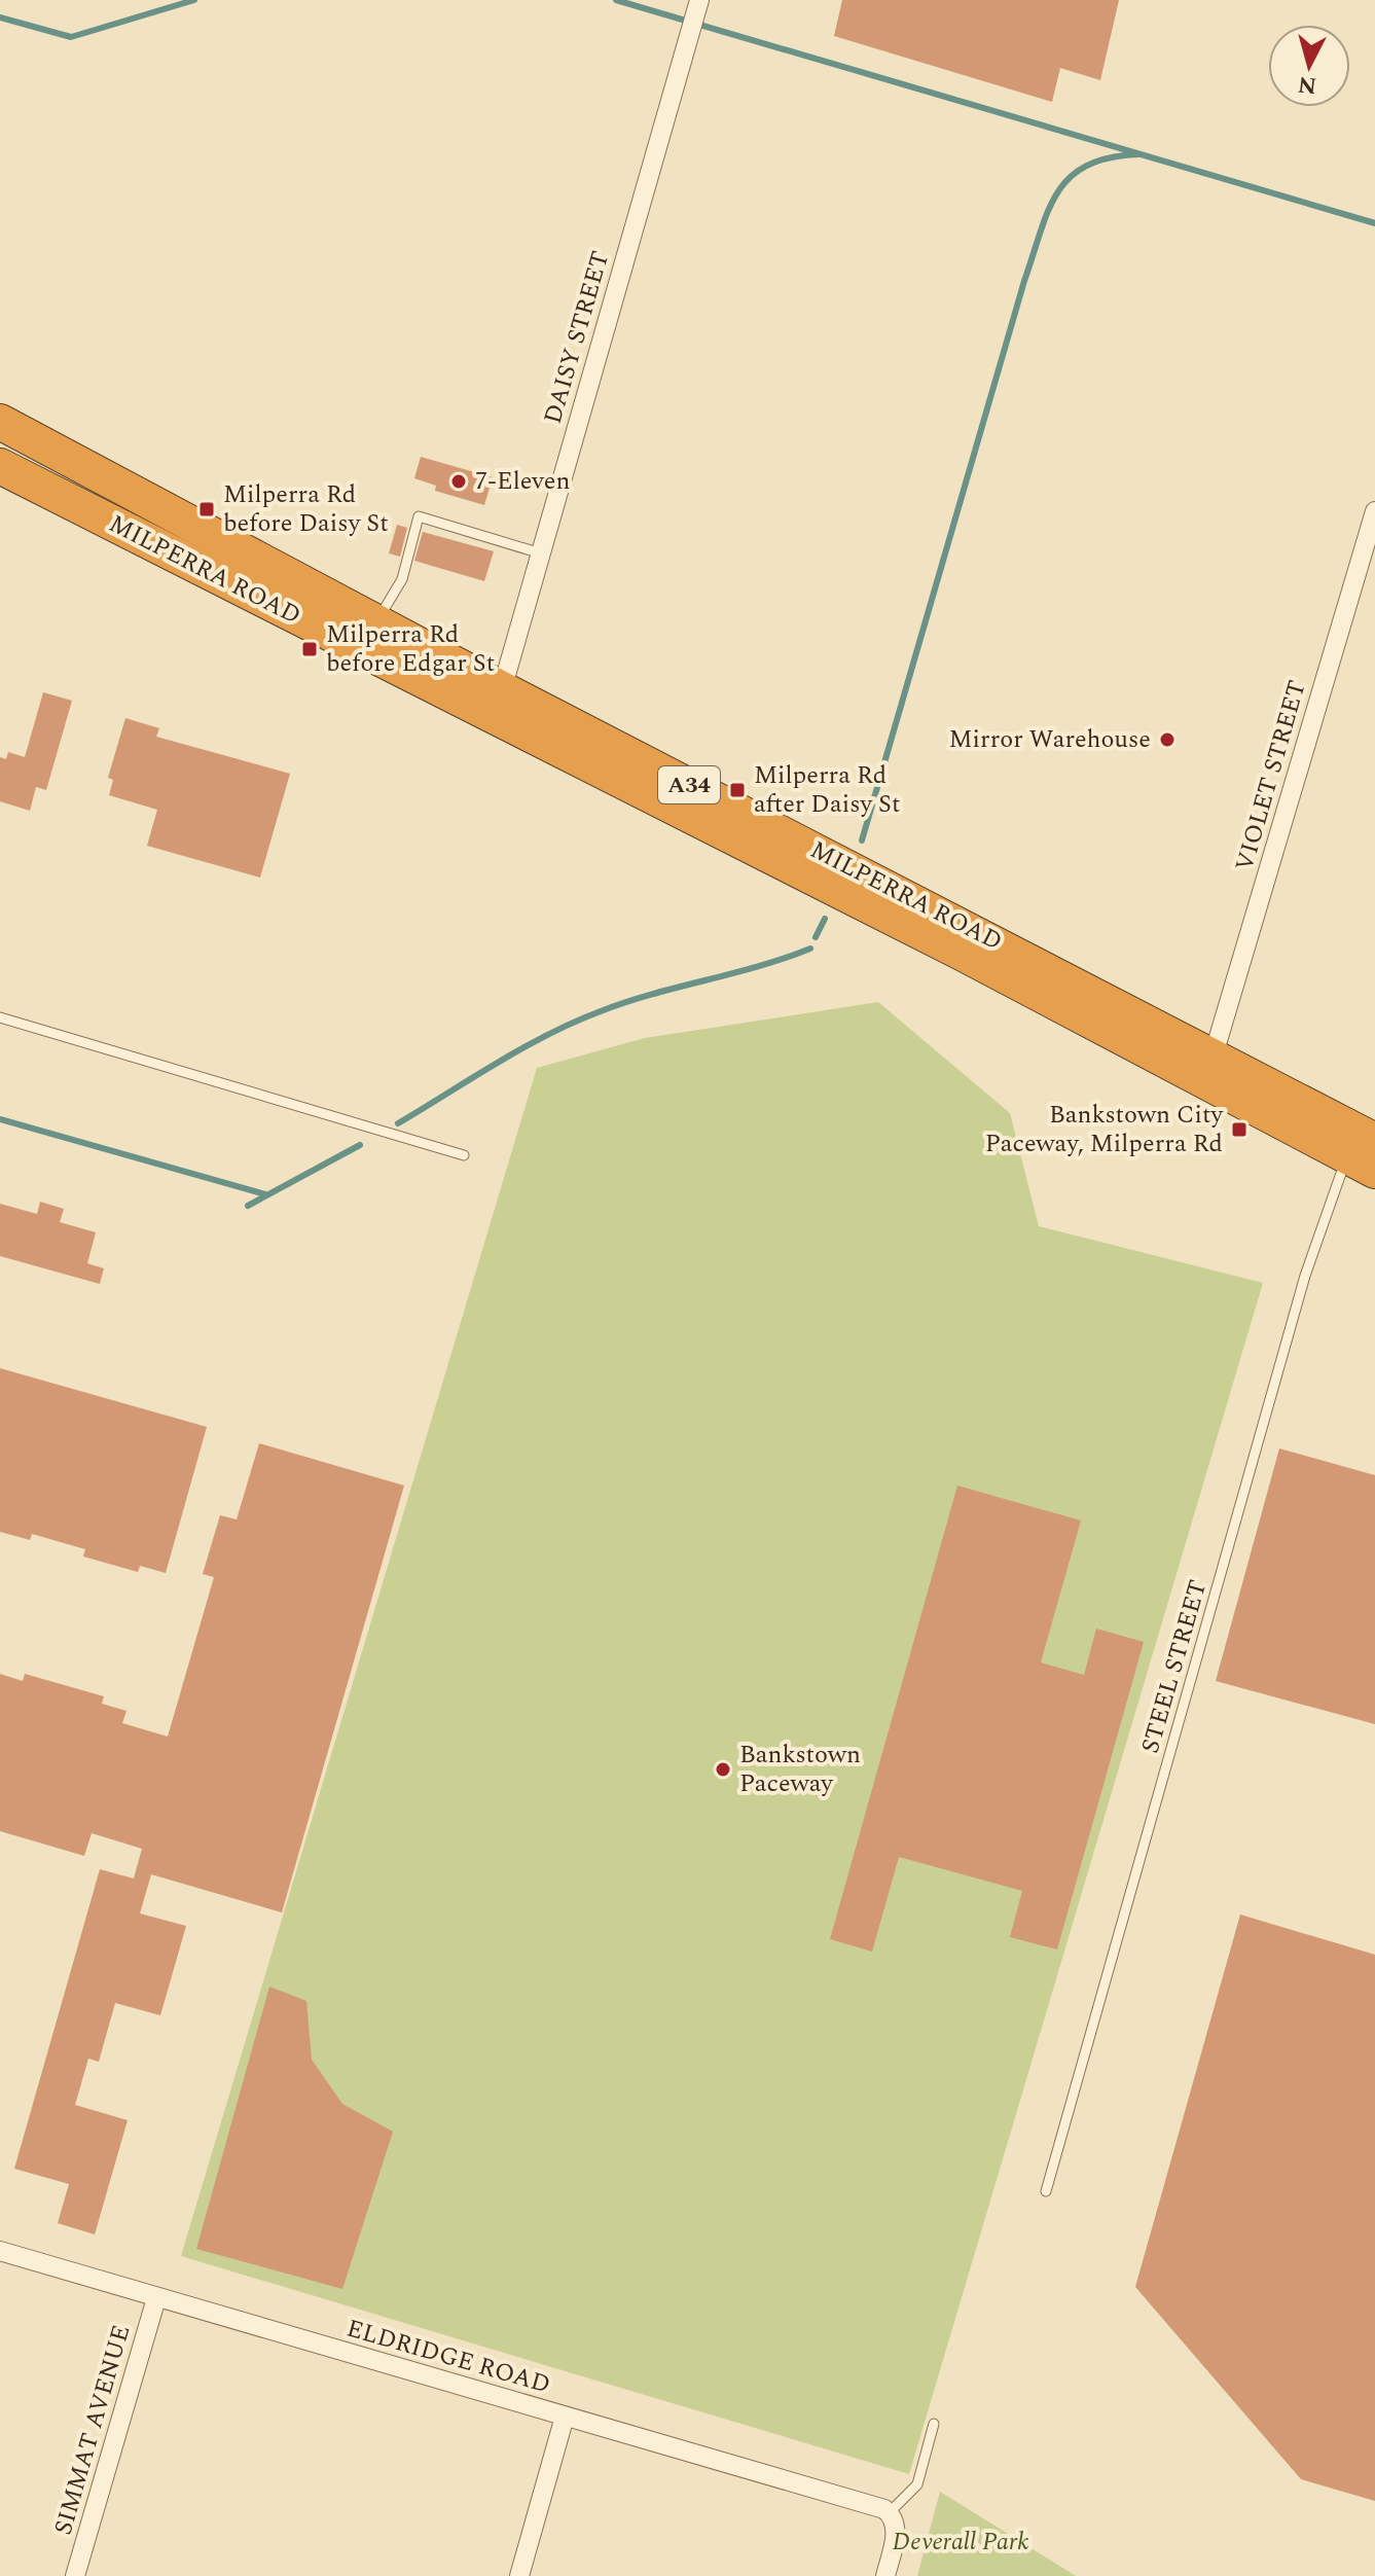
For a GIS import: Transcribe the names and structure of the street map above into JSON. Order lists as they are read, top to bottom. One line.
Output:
{"streets":{"highway":["MILPERRA ROAD","A34"],"street":["DAISY STREET","VIOLET STREET","ELDRIDGE ROAD","SIMMAT AVENUE"],"lane":["STEEL STREET"]},"crossings":[["DAISY STREET","MILPERRA ROAD"],["MILPERRA ROAD","VIOLET STREET"],["MILPERRA ROAD","STEEL STREET"],["ELDRIDGE ROAD","SIMMAT AVENUE"]],"parks":["Deverall Park"],"places":{"other":["7-Eleven","Mirror Warehouse","Bankstown Paceway"],"transit":["Milperra Rd before Daisy St","Milperra Rd before Edgar St","Milperra Rd after Daisy St","Bankstown City Paceway, Milperra Rd"]},"north":"bottom"}
